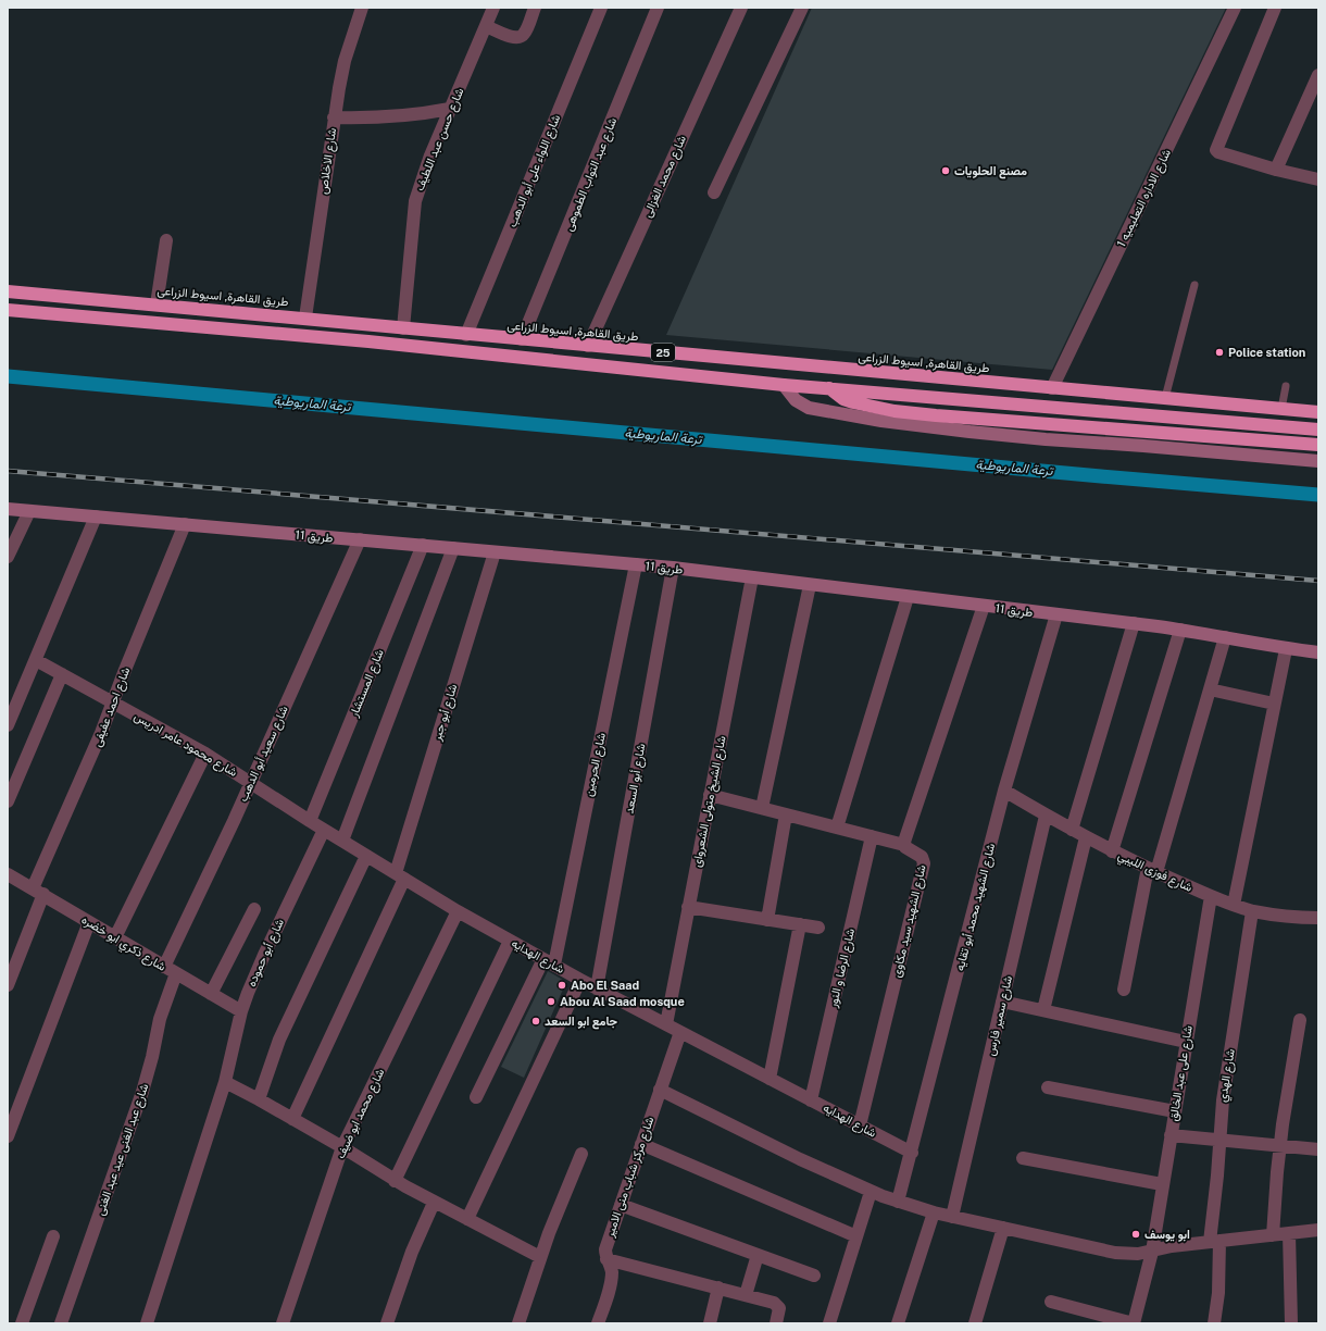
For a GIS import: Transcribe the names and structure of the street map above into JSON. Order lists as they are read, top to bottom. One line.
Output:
{"streets":{"highway":["طريق القاهرة, اسيوط الزراعى","25"],"street":["شارع حسن عبد اللطيف","شارع الاخلاص","شارع اللواء على أبو الدهب","شارع عبد التواب الطموهى","شارع محمد الغزالى","شارع الاداره التعليميه 1","طريق 11","شارع المستشار","شارع احمد عفيفى","شارع أبو جبر","شارع محمود عامر ادريس","شارع سعيد أبو الدهب","شارع الحرمين","شارع أبو السعد","شارع الشيخ متولى الشعرواى","شارع فوزى الليبي","شارع الشهيد محمد أبو تقايه","شارع الشهيد سيد مكاوى","شارع ذكري ابو خضره","شارع أبو حموده","شارع الهدايه","شارع الرضا و النور","شارع سمير فارس","شارع على عبد الخالق","شارع الهدي","شارع محمد ابو ضيف","شارع عبد الغنى عيد عبد الغنى","شارع مركز شباب منى الامير"]},"crossings":[["شارع حسن عبد اللطيف","طريق القاهرة, اسيوط الزراعى"],["شارع الاخلاص","طريق القاهرة, اسيوط الزراعى"],["شارع اللواء على أبو الدهب","طريق القاهرة, اسيوط الزراعى"],["شارع عبد التواب الطموهى","طريق القاهرة, اسيوط الزراعى"],["شارع محمد الغزالى","طريق القاهرة, اسيوط الزراعى"],["شارع الاداره التعليميه 1","طريق القاهرة, اسيوط الزراعى"],["طريق 11","شارع المستشار"],["طريق 11","شارع احمد عفيفى"],["طريق 11","شارع أبو جبر"],["طريق 11","شارع سعيد أبو الدهب"],["طريق 11","شارع الحرمين"],["طريق 11","شارع أبو السعد"],["طريق 11","شارع الشيخ متولى الشعرواى"],["طريق 11","شارع الشهيد محمد أبو تقايه"],["شارع المستشار","شارع محمود عامر ادريس"],["شارع المستشار","شارع الهدايه"],["شارع احمد عفيفى","شارع محمود عامر ادريس"],["شارع احمد عفيفى","شارع ذكري ابو خضره"],["شارع أبو جبر","شارع الهدايه"],["شارع محمود عامر ادريس","شارع سعيد أبو الدهب"],["شارع محمود عامر ادريس","شارع الهدايه"],["شارع سعيد أبو الدهب","شارع ذكري ابو خضره"],["شارع الحرمين","شارع الهدايه"],["شارع أبو السعد","شارع الهدايه"],["شارع الشيخ متولى الشعرواى","شارع الهدايه"],["شارع فوزى الليبي","شارع الشهيد محمد أبو تقايه"],["شارع فوزى الليبي","شارع سمير فارس"],["شارع فوزى الليبي","شارع على عبد الخالق"],["شارع فوزى الليبي","شارع الهدي"],["شارع الشهيد محمد أبو تقايه","شارع الهدايه"],["شارع الشهيد سيد مكاوى","شارع الهدايه"],["شارع ذكري ابو خضره","شارع أبو حموده"],["شارع ذكري ابو خضره","شارع عبد الغنى عيد عبد الغنى"],["شارع أبو حموده","شارع الهدايه"],["شارع الهدايه","شارع الرضا و النور"],["شارع الهدايه","شارع محمد ابو ضيف"],["شارع الهدايه","شارع مركز شباب منى الامير"]],"water":["ترعة الماريوطية"],"places":["مصنع الحلويات","Police station","Abo El Saad","Abou Al Saad mosque","جامع ابو السعد","ابو يوسف"]}
